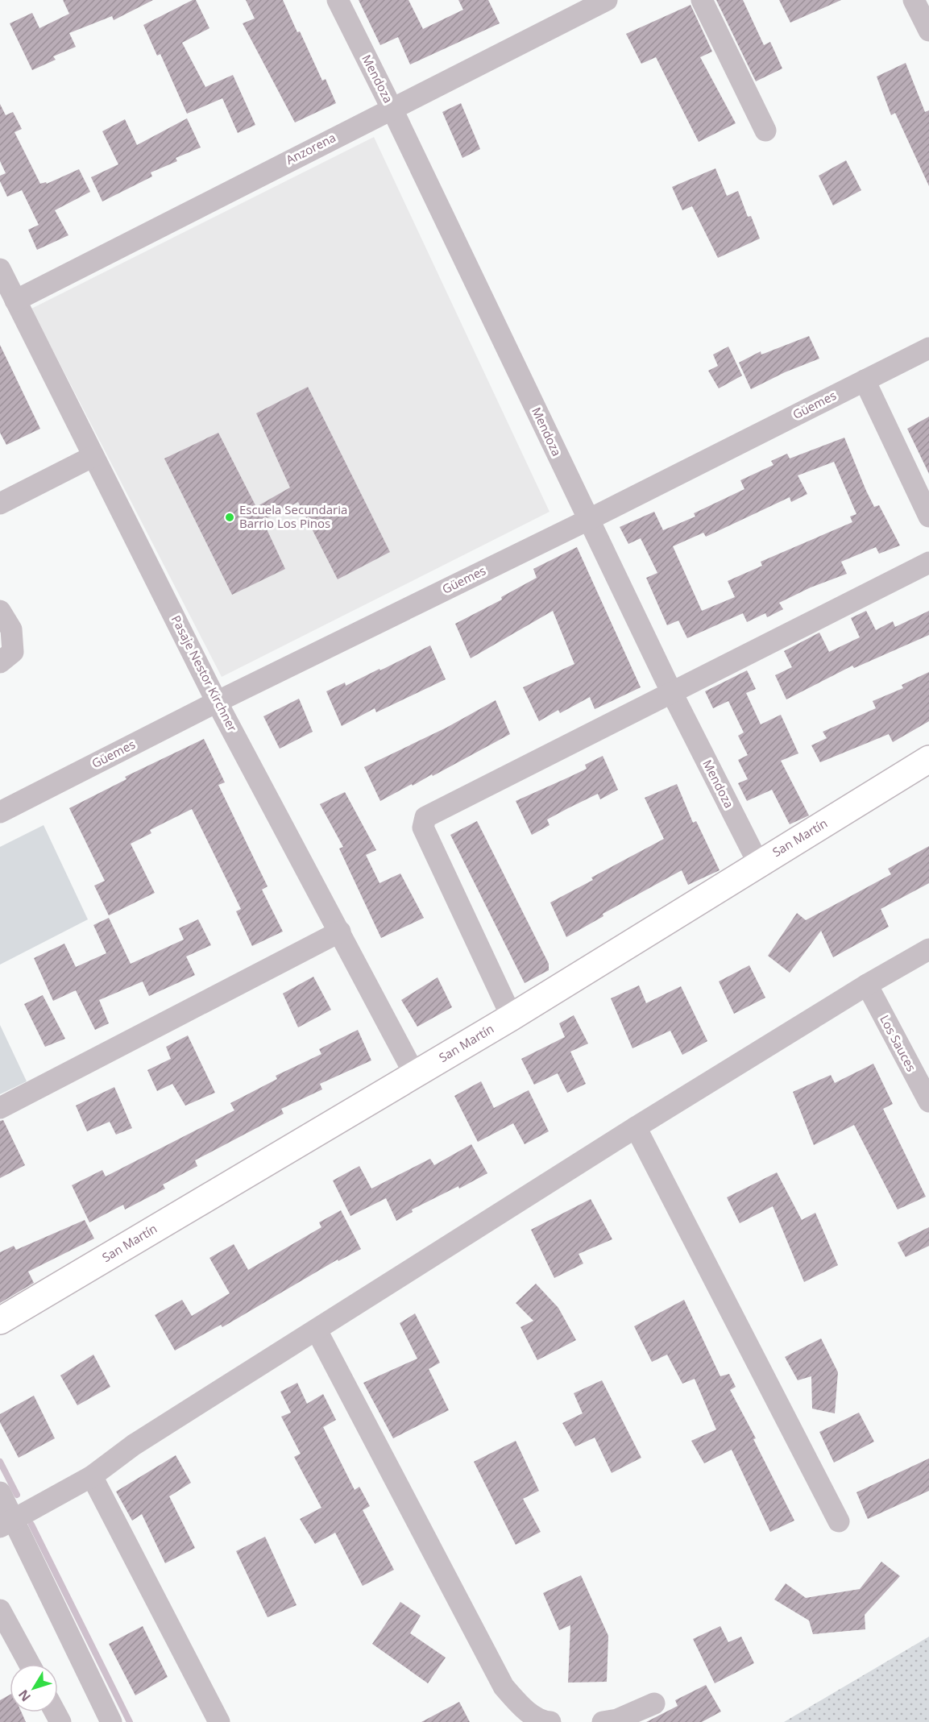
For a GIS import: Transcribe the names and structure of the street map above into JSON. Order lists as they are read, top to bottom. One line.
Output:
{"streets":{"street":["Mendoza","Anzorena","Güemes","Pasaje Nestor Kirchner","San Martín","Los Sauces"]},"crossings":[["Mendoza","Anzorena"],["Mendoza","Güemes"],["Mendoza","San Martín"],["Anzorena","Pasaje Nestor Kirchner"],["Güemes","Pasaje Nestor Kirchner"],["Pasaje Nestor Kirchner","San Martín"]],"places":["Escuela Secundaria Barrio Los Pinos"],"north":"bottom left"}
